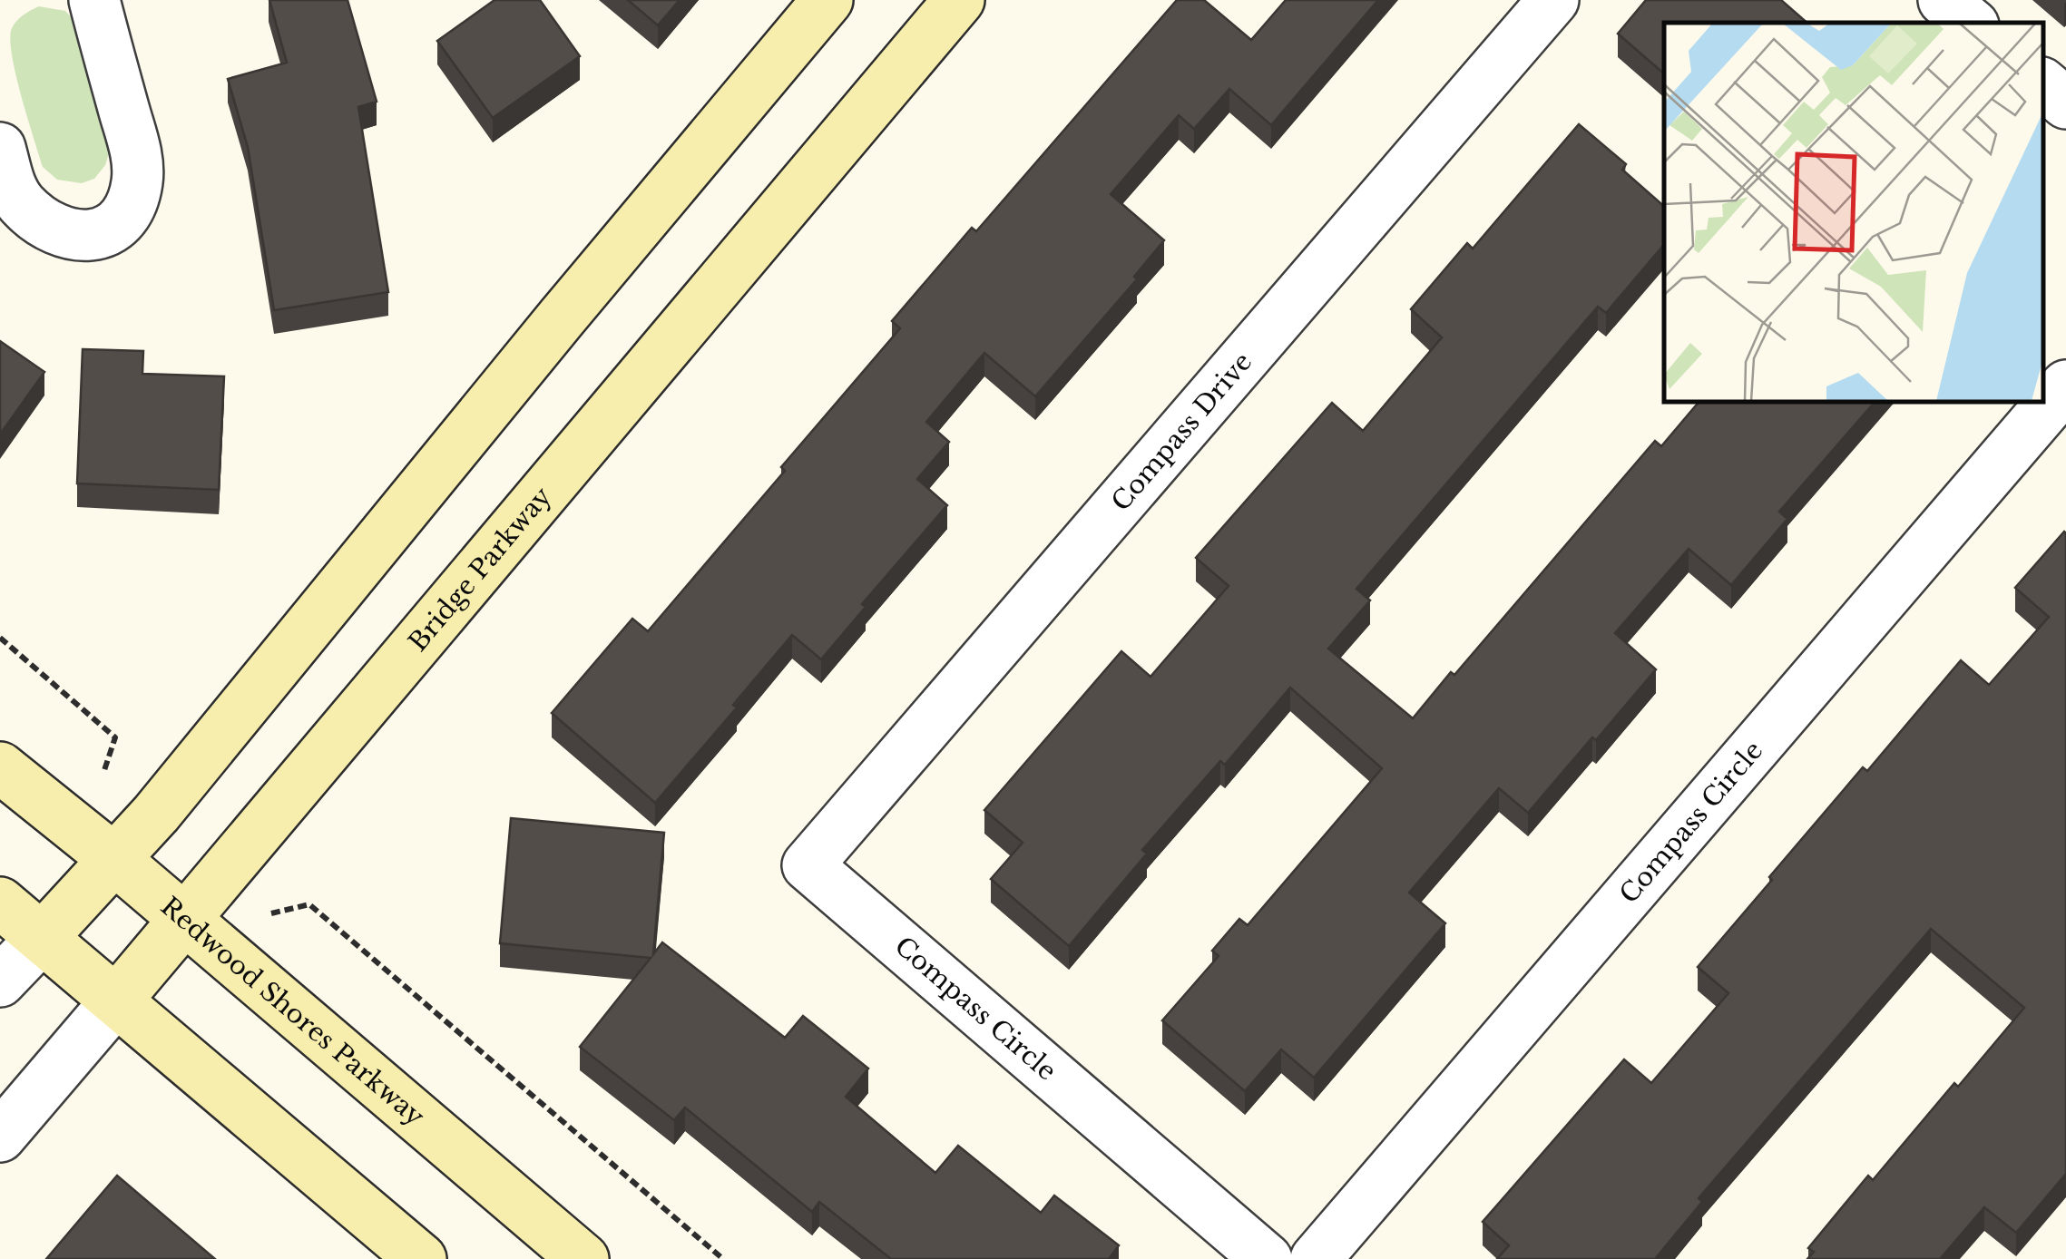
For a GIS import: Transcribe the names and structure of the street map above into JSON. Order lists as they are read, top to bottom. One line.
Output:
{"streets":{"street":["Compass Drive","Bridge Parkway","Compass Circle","Redwood Shores Parkway"]},"crossings":[["Compass Drive","Compass Circle"],["Bridge Parkway","Redwood Shores Parkway"]]}
